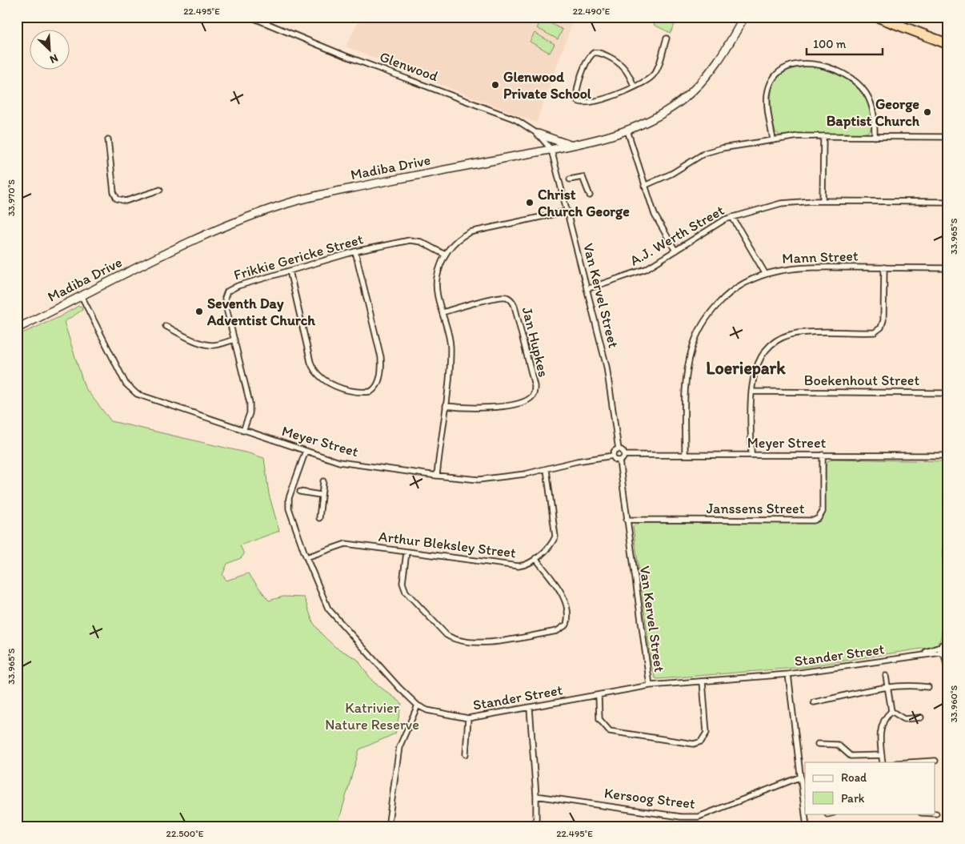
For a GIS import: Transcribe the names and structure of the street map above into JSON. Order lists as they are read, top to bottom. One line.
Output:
{"streets":{"street":["Glenwood","Madiba Drive","A.J. Werth Street","Frikkie Gericke Street","Mann Street","Van Kervel Street","Jan Hupkes","Boekenhout Street","Meyer Street","Janssens Street","Arthur Bleksley Street","Stander Street","Kersoog Street"]},"crossings":[["Glenwood","Madiba Drive"],["Glenwood","Van Kervel Street"],["Madiba Drive","Van Kervel Street"],["Madiba Drive","Meyer Street"],["A.J. Werth Street","Van Kervel Street"],["Frikkie Gericke Street","Meyer Street"],["Mann Street","Meyer Street"],["Van Kervel Street","Meyer Street"],["Van Kervel Street","Janssens Street"],["Van Kervel Street","Stander Street"],["Meyer Street","Janssens Street"],["Meyer Street","Arthur Bleksley Street"],["Meyer Street","Stander Street"],["Arthur Bleksley Street","Stander Street"]],"districts":["Loeriepark"],"parks":["Katrivier Nature Reserve"],"places":["Glenwood Private School","George Baptist Church","Christ Church George","Seventh Day Adventist Church"],"legend":["Road","Park"],"scale_bar":"100 m","north":"bottom right","coordinates":["22.495°E","22.490°E","33.970°S","33.965°S","33.960°S","22.500°E"]}
